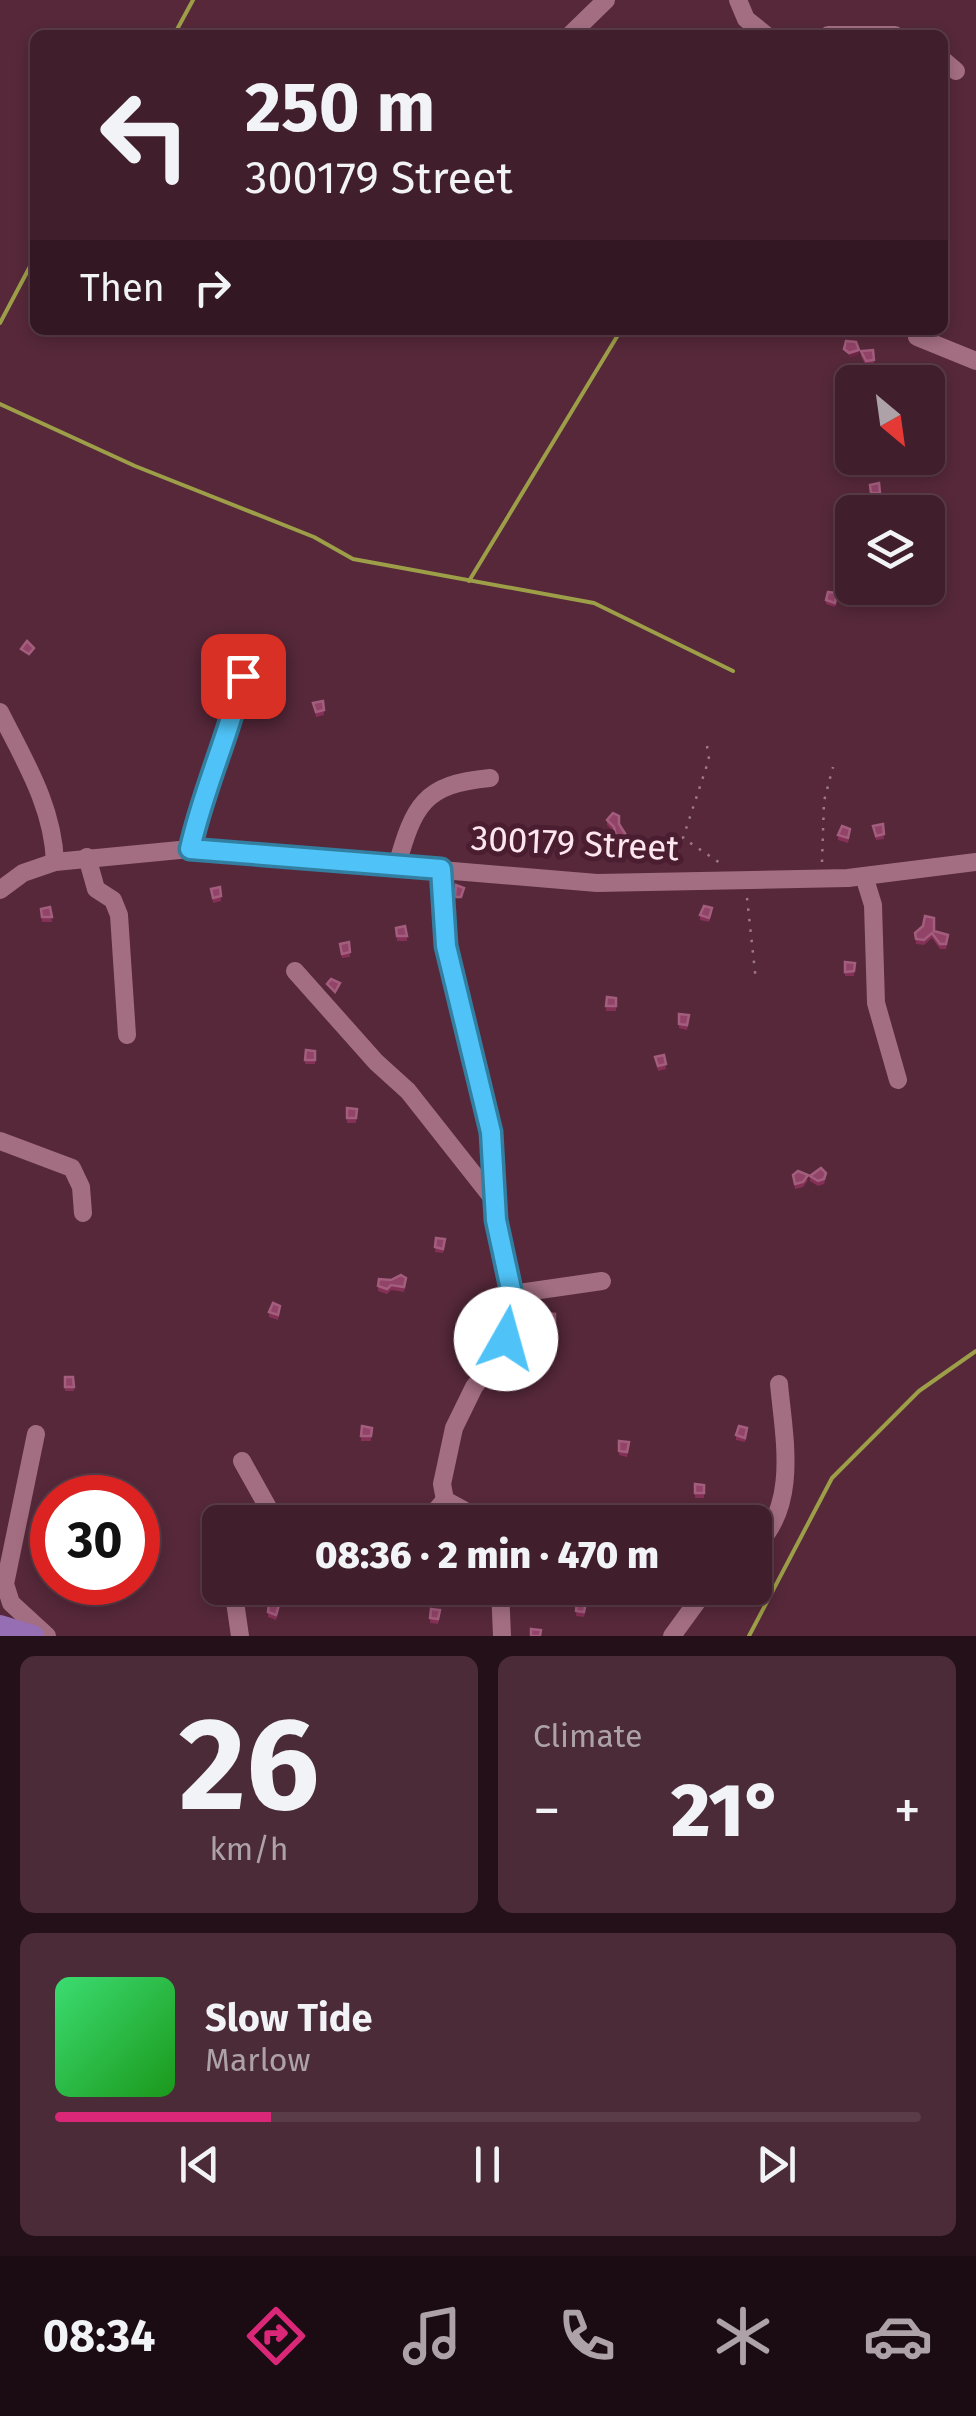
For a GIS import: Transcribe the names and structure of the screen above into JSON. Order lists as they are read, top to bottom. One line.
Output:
{"streets":{"street":["300179 Street"]},"north":"bottom right","page":{"turn":["250 m","300179 Street"],"then":"Then","limit":"30","trip":"08:36 · 2 min · 470 m","tile":[["26","km/h"],"Climate"],"heat":["−","21°","+"],"song":["Slow Tide","Marlow"],"tabs":"08:34"}}
